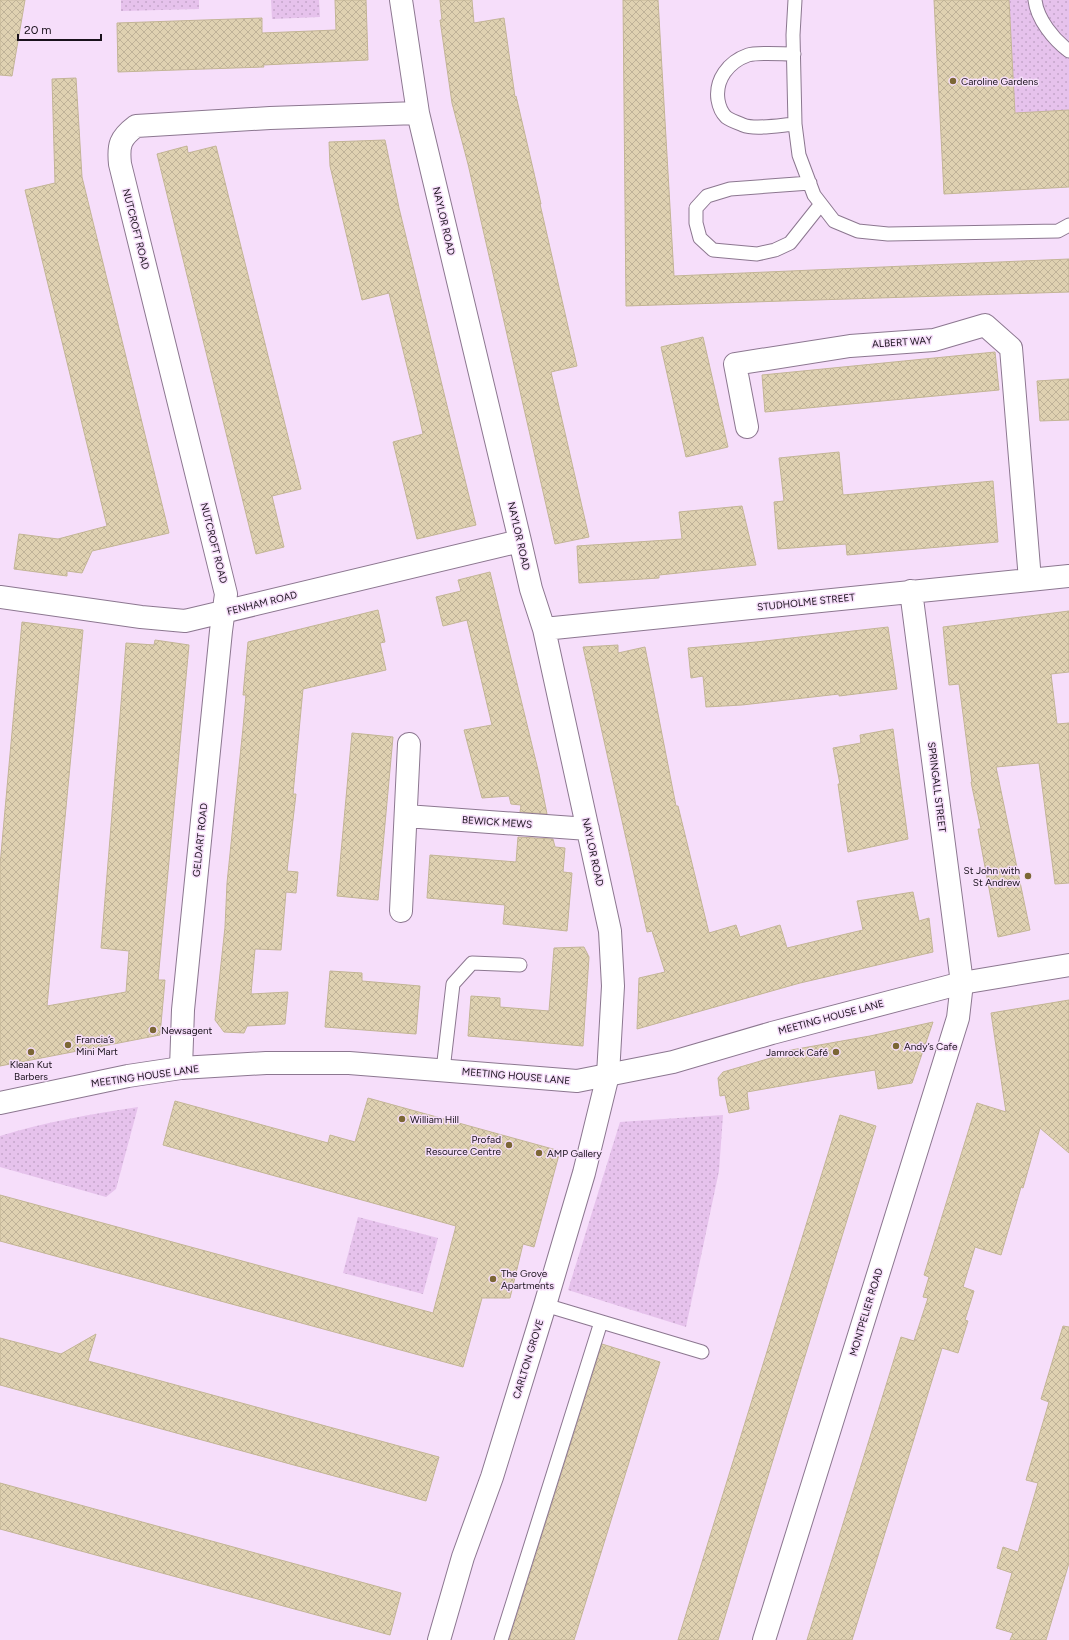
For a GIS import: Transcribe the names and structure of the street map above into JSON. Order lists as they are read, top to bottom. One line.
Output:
{"streets":{"street":["NAYLOR ROAD","NUTCROFT ROAD","ALBERT WAY","STUDHOLME STREET","FENHAM ROAD","SPRINGALL STREET","BEWICK MEWS","GELDART ROAD","MEETING HOUSE LANE","MONTPELIER ROAD","CARLTON GROVE"]},"crossings":[["NAYLOR ROAD","NUTCROFT ROAD"],["NAYLOR ROAD","STUDHOLME STREET"],["NAYLOR ROAD","FENHAM ROAD"],["NAYLOR ROAD","BEWICK MEWS"],["NAYLOR ROAD","MEETING HOUSE LANE"],["NAYLOR ROAD","CARLTON GROVE"],["NUTCROFT ROAD","FENHAM ROAD"],["NUTCROFT ROAD","GELDART ROAD"],["ALBERT WAY","STUDHOLME STREET"],["STUDHOLME STREET","SPRINGALL STREET"],["FENHAM ROAD","GELDART ROAD"],["SPRINGALL STREET","MEETING HOUSE LANE"],["SPRINGALL STREET","MONTPELIER ROAD"],["GELDART ROAD","MEETING HOUSE LANE"],["MEETING HOUSE LANE","MONTPELIER ROAD"],["MEETING HOUSE LANE","CARLTON GROVE"]],"places":["Caroline Gardens","St John with St Andrew","Newsagent","Francia’s Mini Mart","Andy’s Cafe","Klean Kut Barbers","Jamrock Café","William Hill","Profad Resource Centre","AMP Gallery","The Grove Apartments"],"scale_bar":"20 m"}
